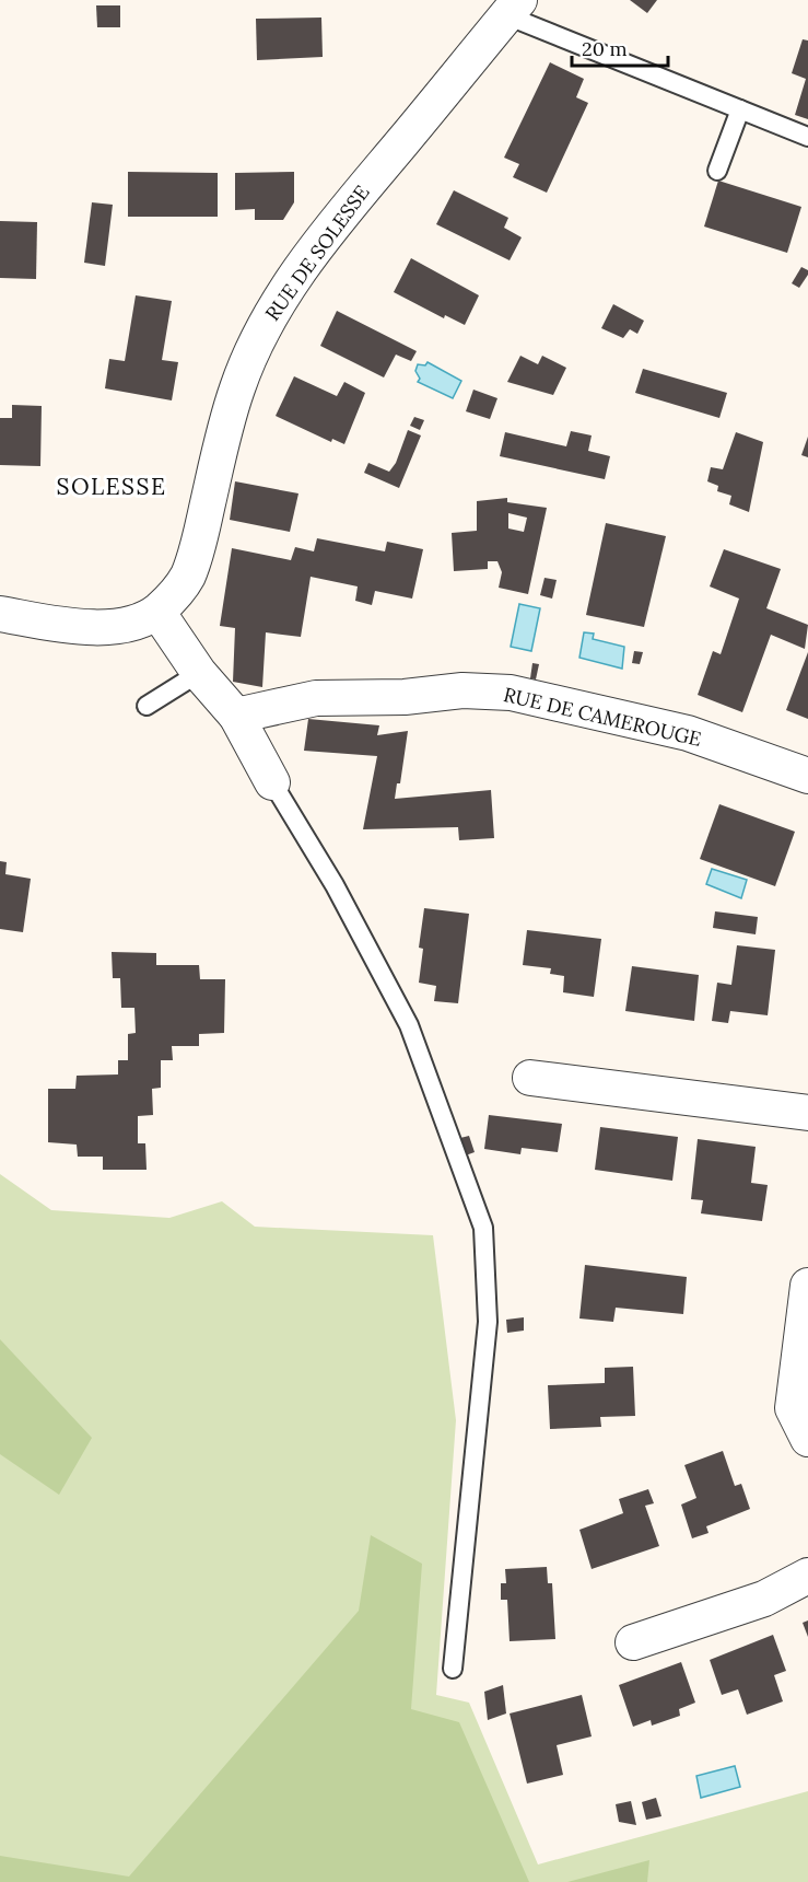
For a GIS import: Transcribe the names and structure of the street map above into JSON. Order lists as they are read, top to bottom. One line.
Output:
{"streets":{"street":["RUE DE SOLESSE","RUE DE CAMEROUGE"]},"districts":["SOLESSE"],"scale_bar":"20 m"}
